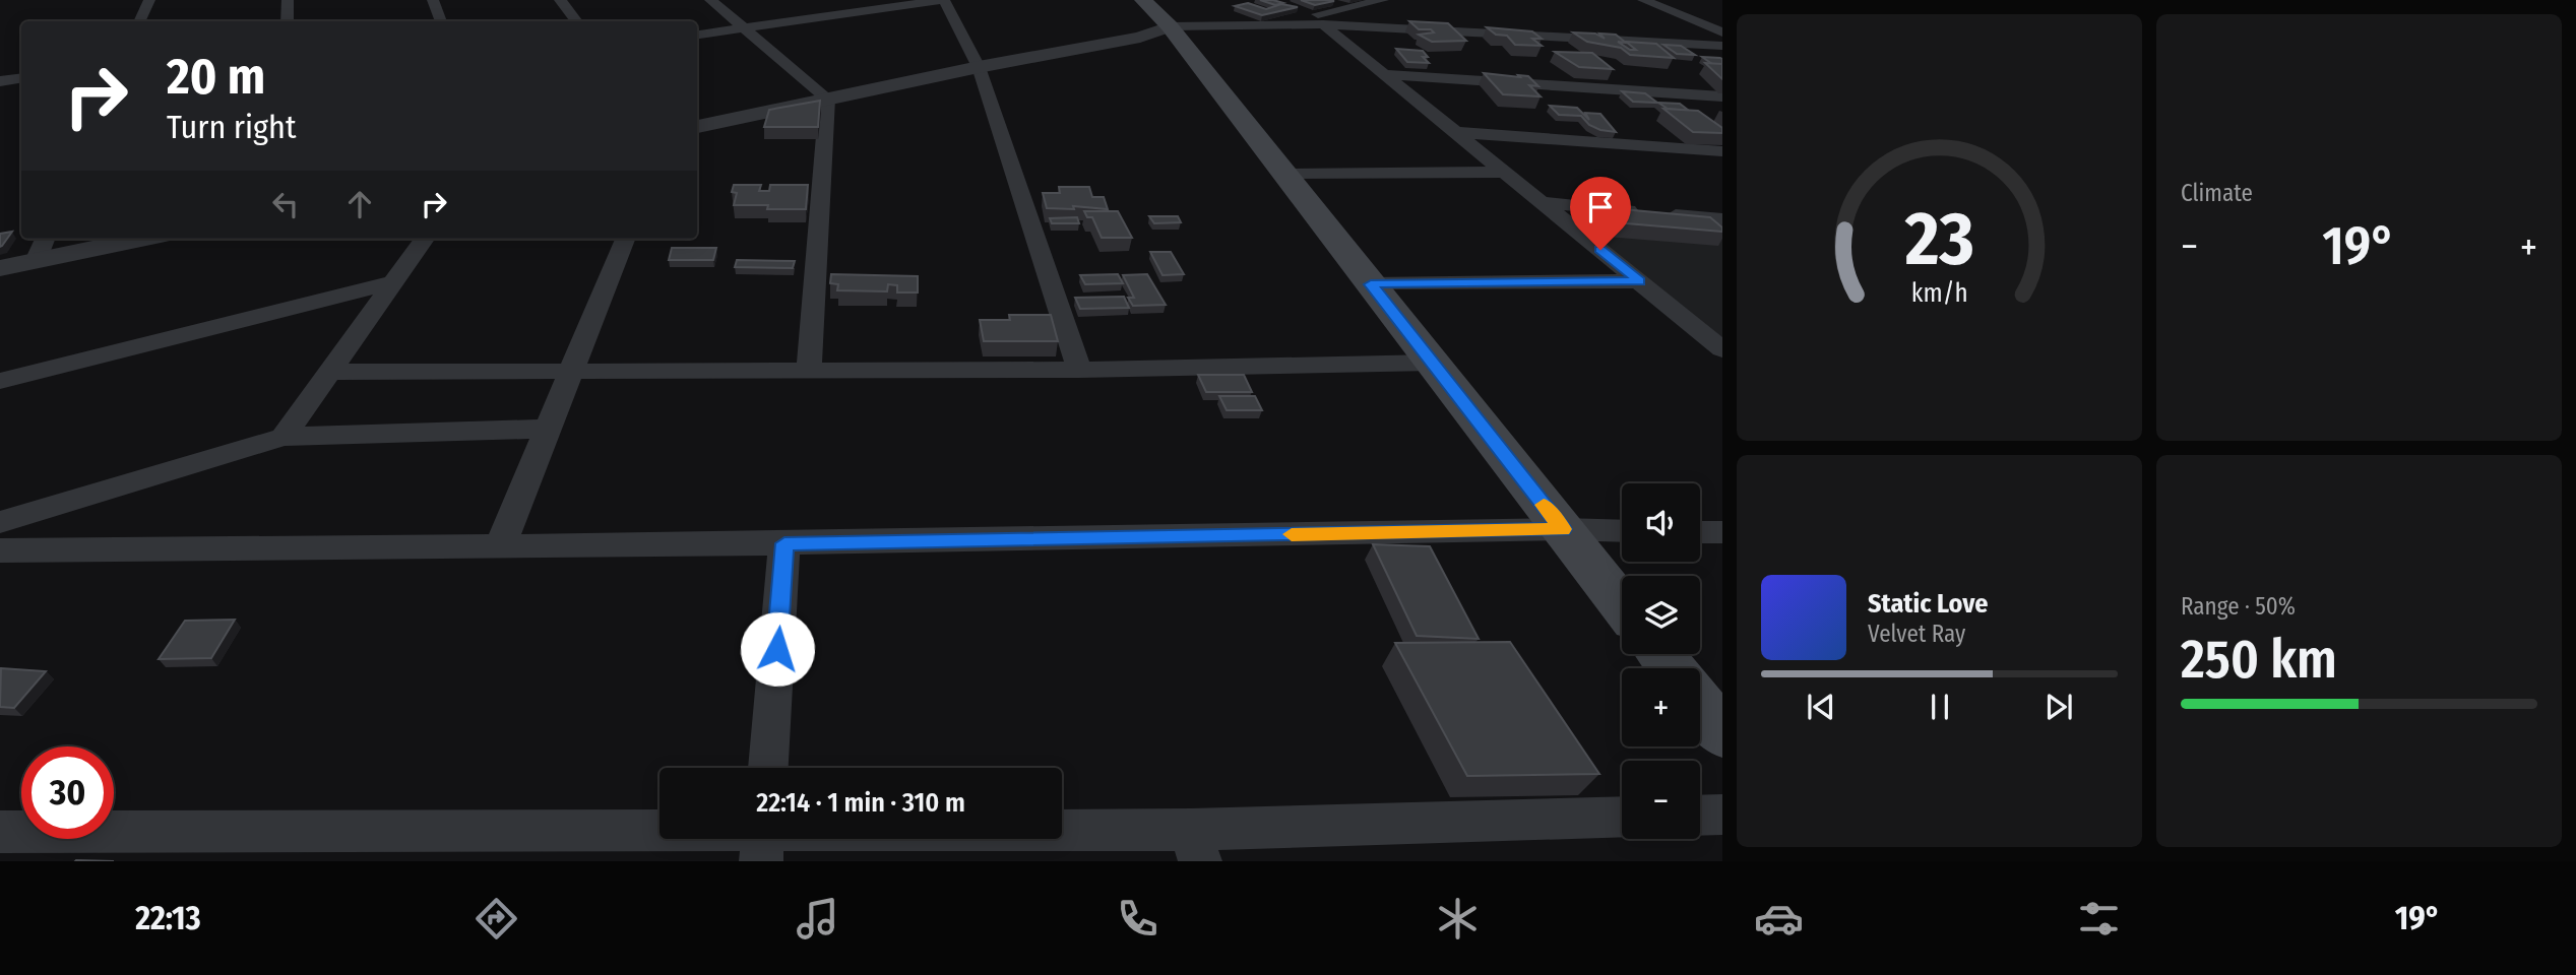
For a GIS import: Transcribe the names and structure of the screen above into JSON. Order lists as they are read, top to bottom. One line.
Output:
{"page":{"tile":["Climate",["Range · 50%","250 km"]],"turn":["20 m","Turn right"],"heat":["−","19°","+"],"map_buttons":["+","−"],"song":["Static Love","Velvet Ray"],"limit":"30","trip":"22:14 · 1 min · 310 m","tabs":["22:13","19°"],"gauge":["23","km/h"]}}
